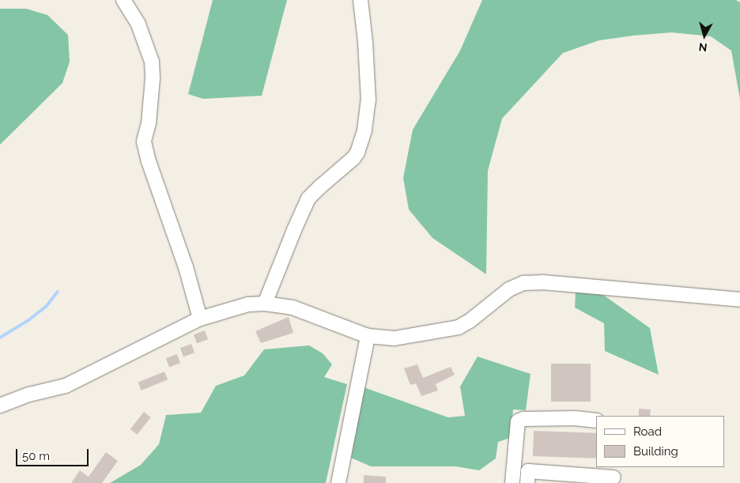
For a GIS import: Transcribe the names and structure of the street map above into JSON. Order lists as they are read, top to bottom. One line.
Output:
{"legend":["Road","Building"],"scale_bar":"50 m","north":"bottom"}
